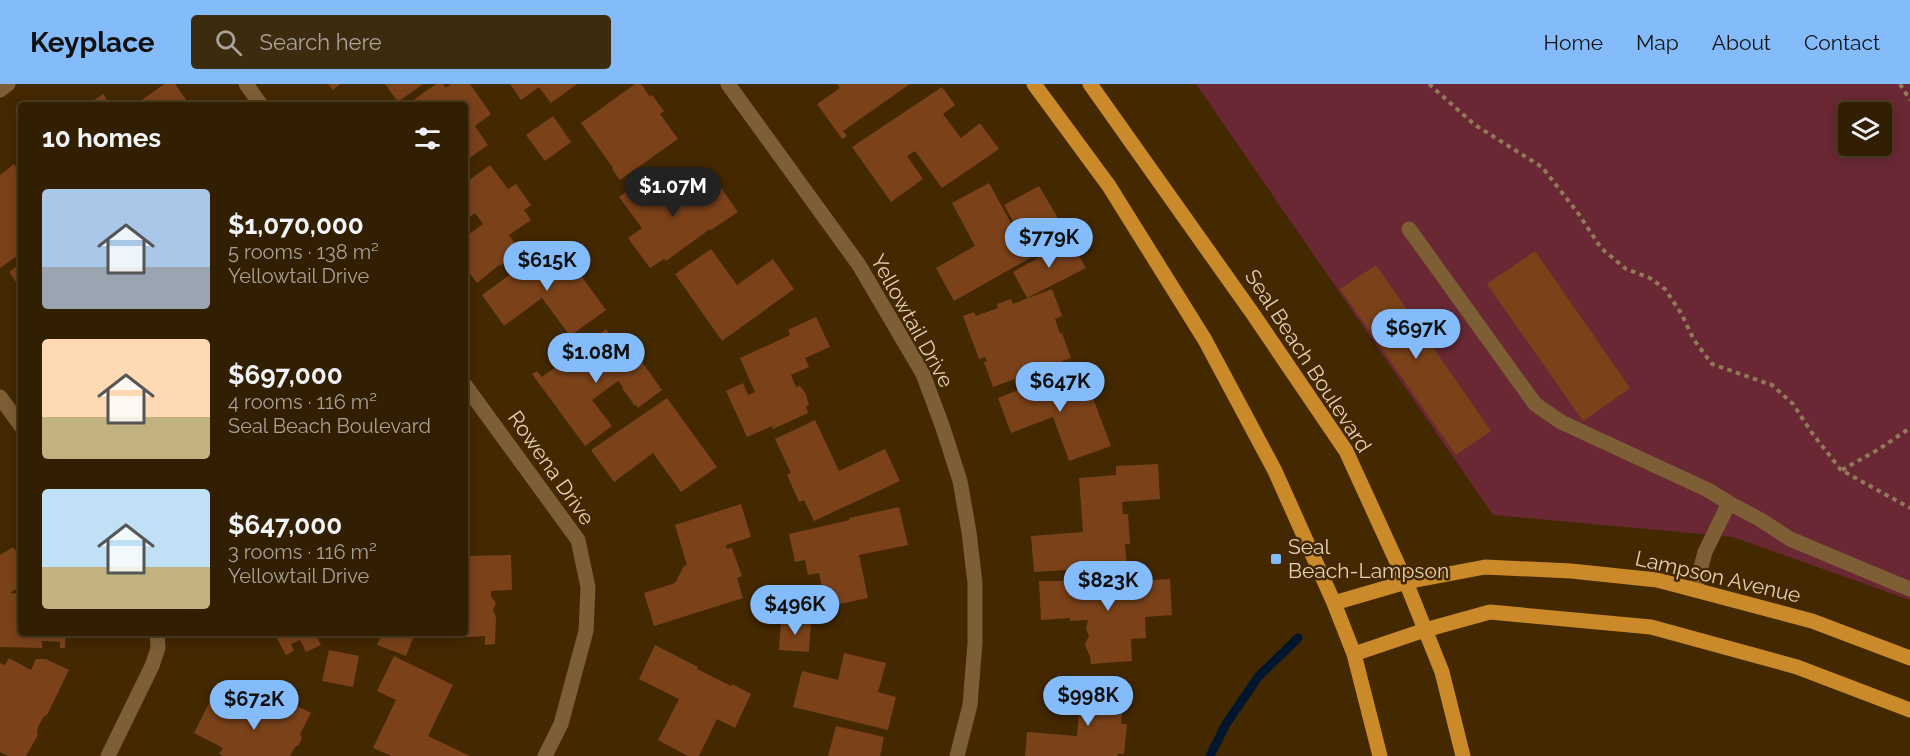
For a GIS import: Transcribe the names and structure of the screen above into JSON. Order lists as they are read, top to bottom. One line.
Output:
{"streets":{"main road":["Seal Beach Boulevard","Lampson Avenue"],"street":["Yellowtail Drive","Rowena Drive"]},"crossings":[["Seal Beach Boulevard","Lampson Avenue"]],"places":{"transit":["Seal Beach-Lampson"]},"page":{"header":"Keyplace","search":"Search here","nav":["Home","Map","About","Contact"],"heading":"10 homes","price":["$1.07M","$779K","$615K","$697K","$1.08M","$647K","$823K","$496K","$998K","$672K"],"list":[{"name":"$1,070,000","note":"5 rooms · 138 m² · Yellowtail Drive"},{"name":"$697,000","note":"4 rooms · 116 m² · Seal Beach Boulevard"},{"name":"$647,000","note":"3 rooms · 116 m² · Yellowtail Drive"}]}}
